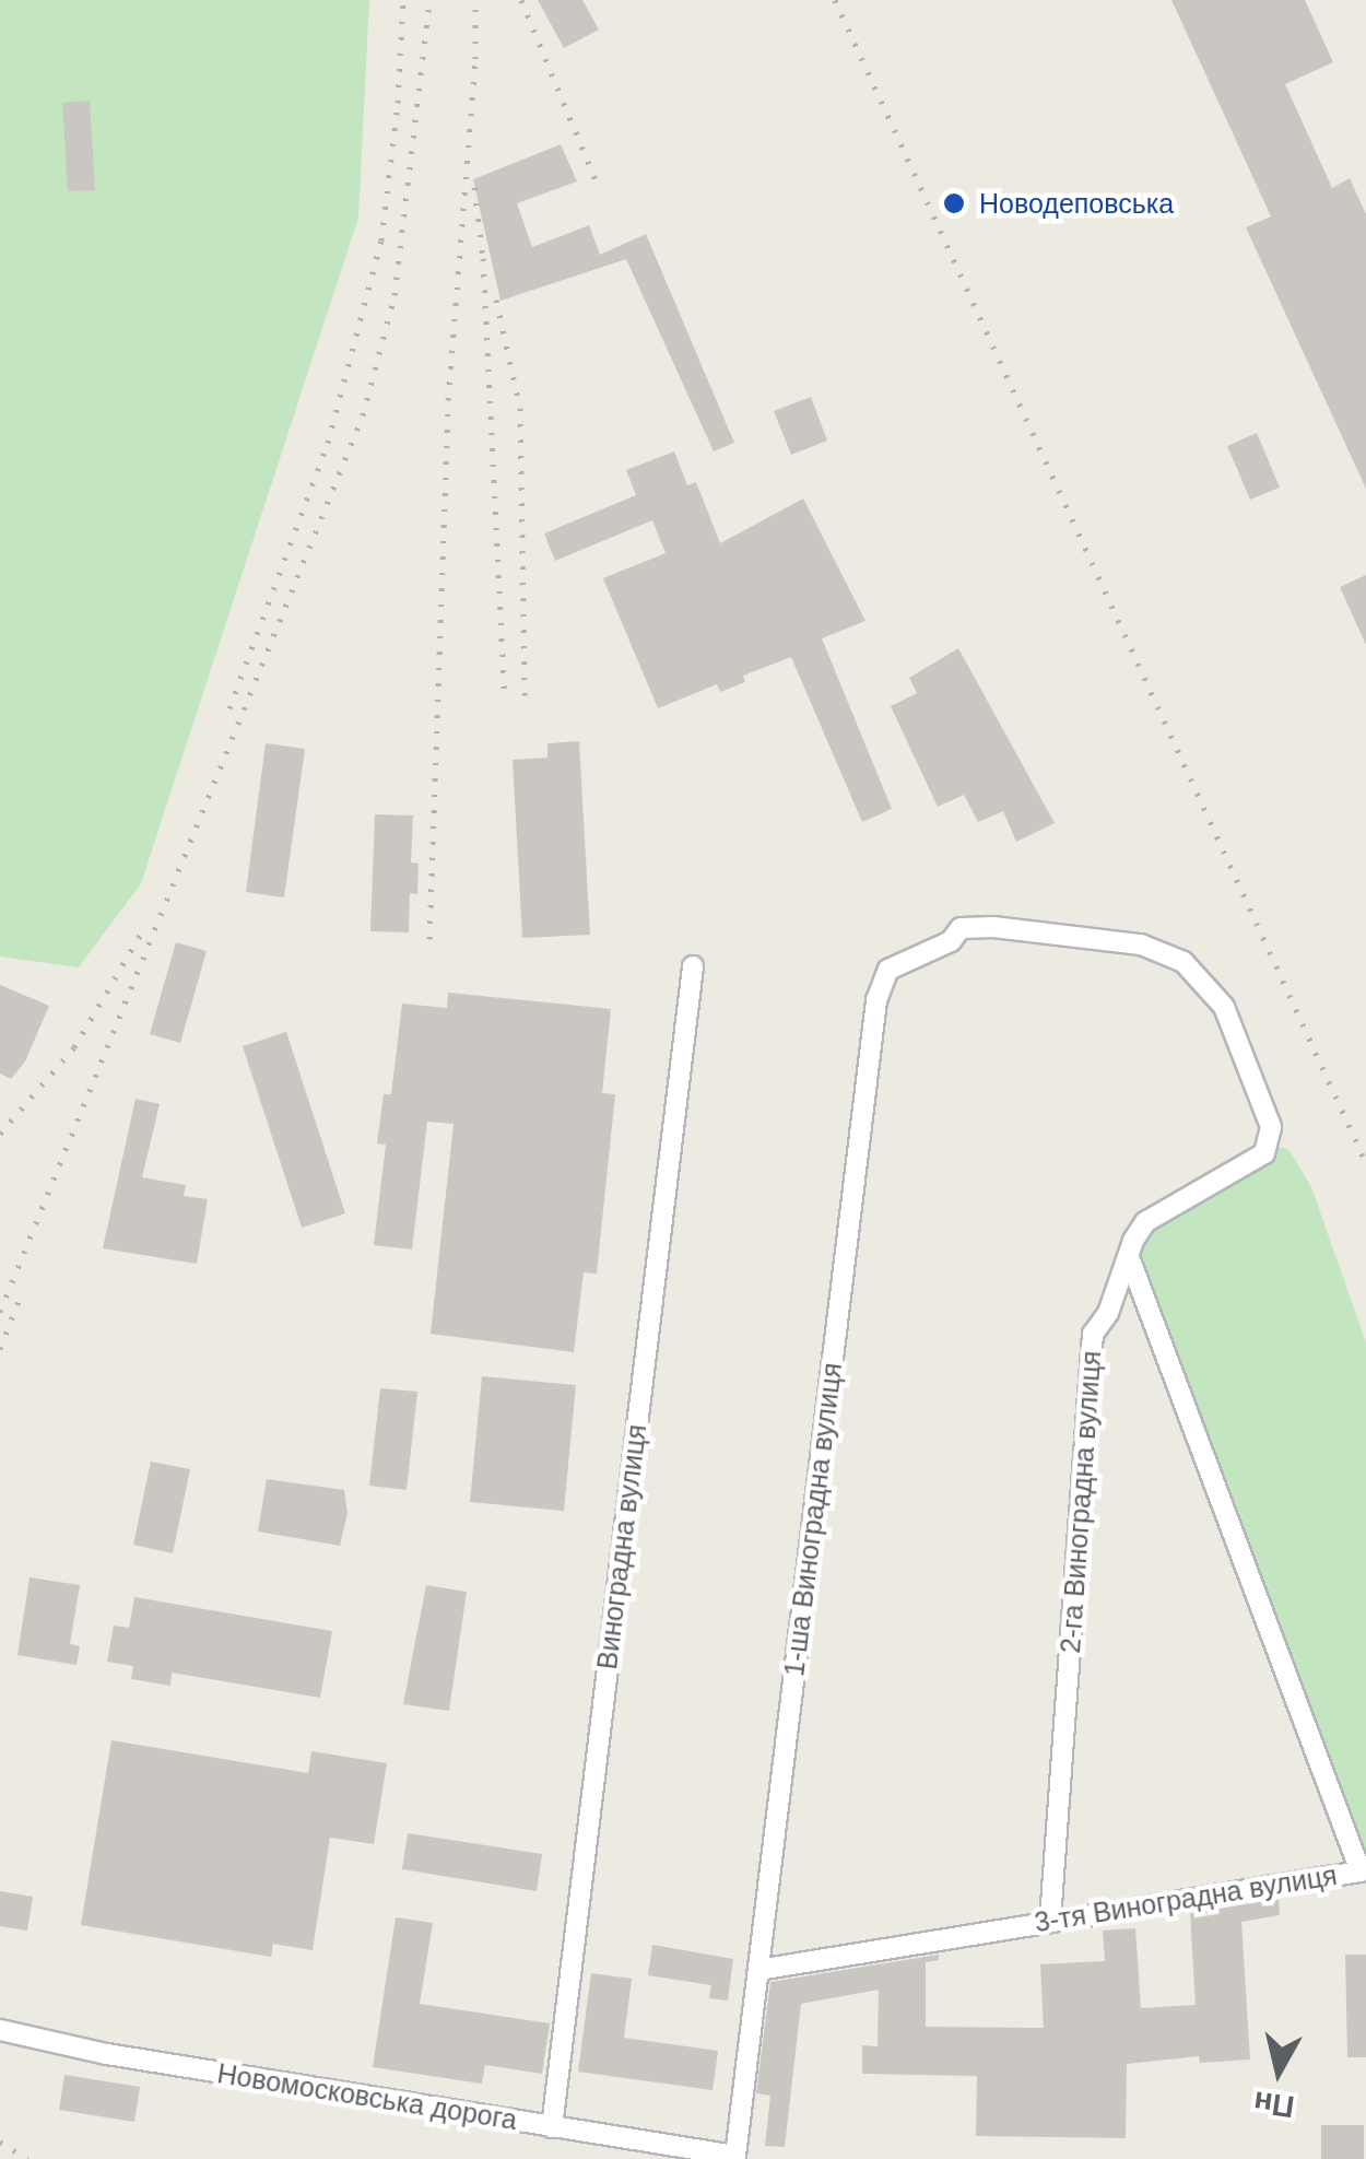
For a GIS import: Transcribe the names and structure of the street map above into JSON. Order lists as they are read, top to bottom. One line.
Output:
{"streets":{"street":["2-га Виноградна вулиця","1-ша Виноградна вулиця","Виноградна вулиця","3-тя Виноградна вулиця","Новомосковська дорога"]},"crossings":[["2-га Виноградна вулиця","1-ша Виноградна вулиця"],["2-га Виноградна вулиця","3-тя Виноградна вулиця"],["1-ша Виноградна вулиця","3-тя Виноградна вулиця"],["1-ша Виноградна вулиця","Новомосковська дорога"],["Виноградна вулиця","Новомосковська дорога"]],"places":["Новодеповська"],"north":"bottom"}
